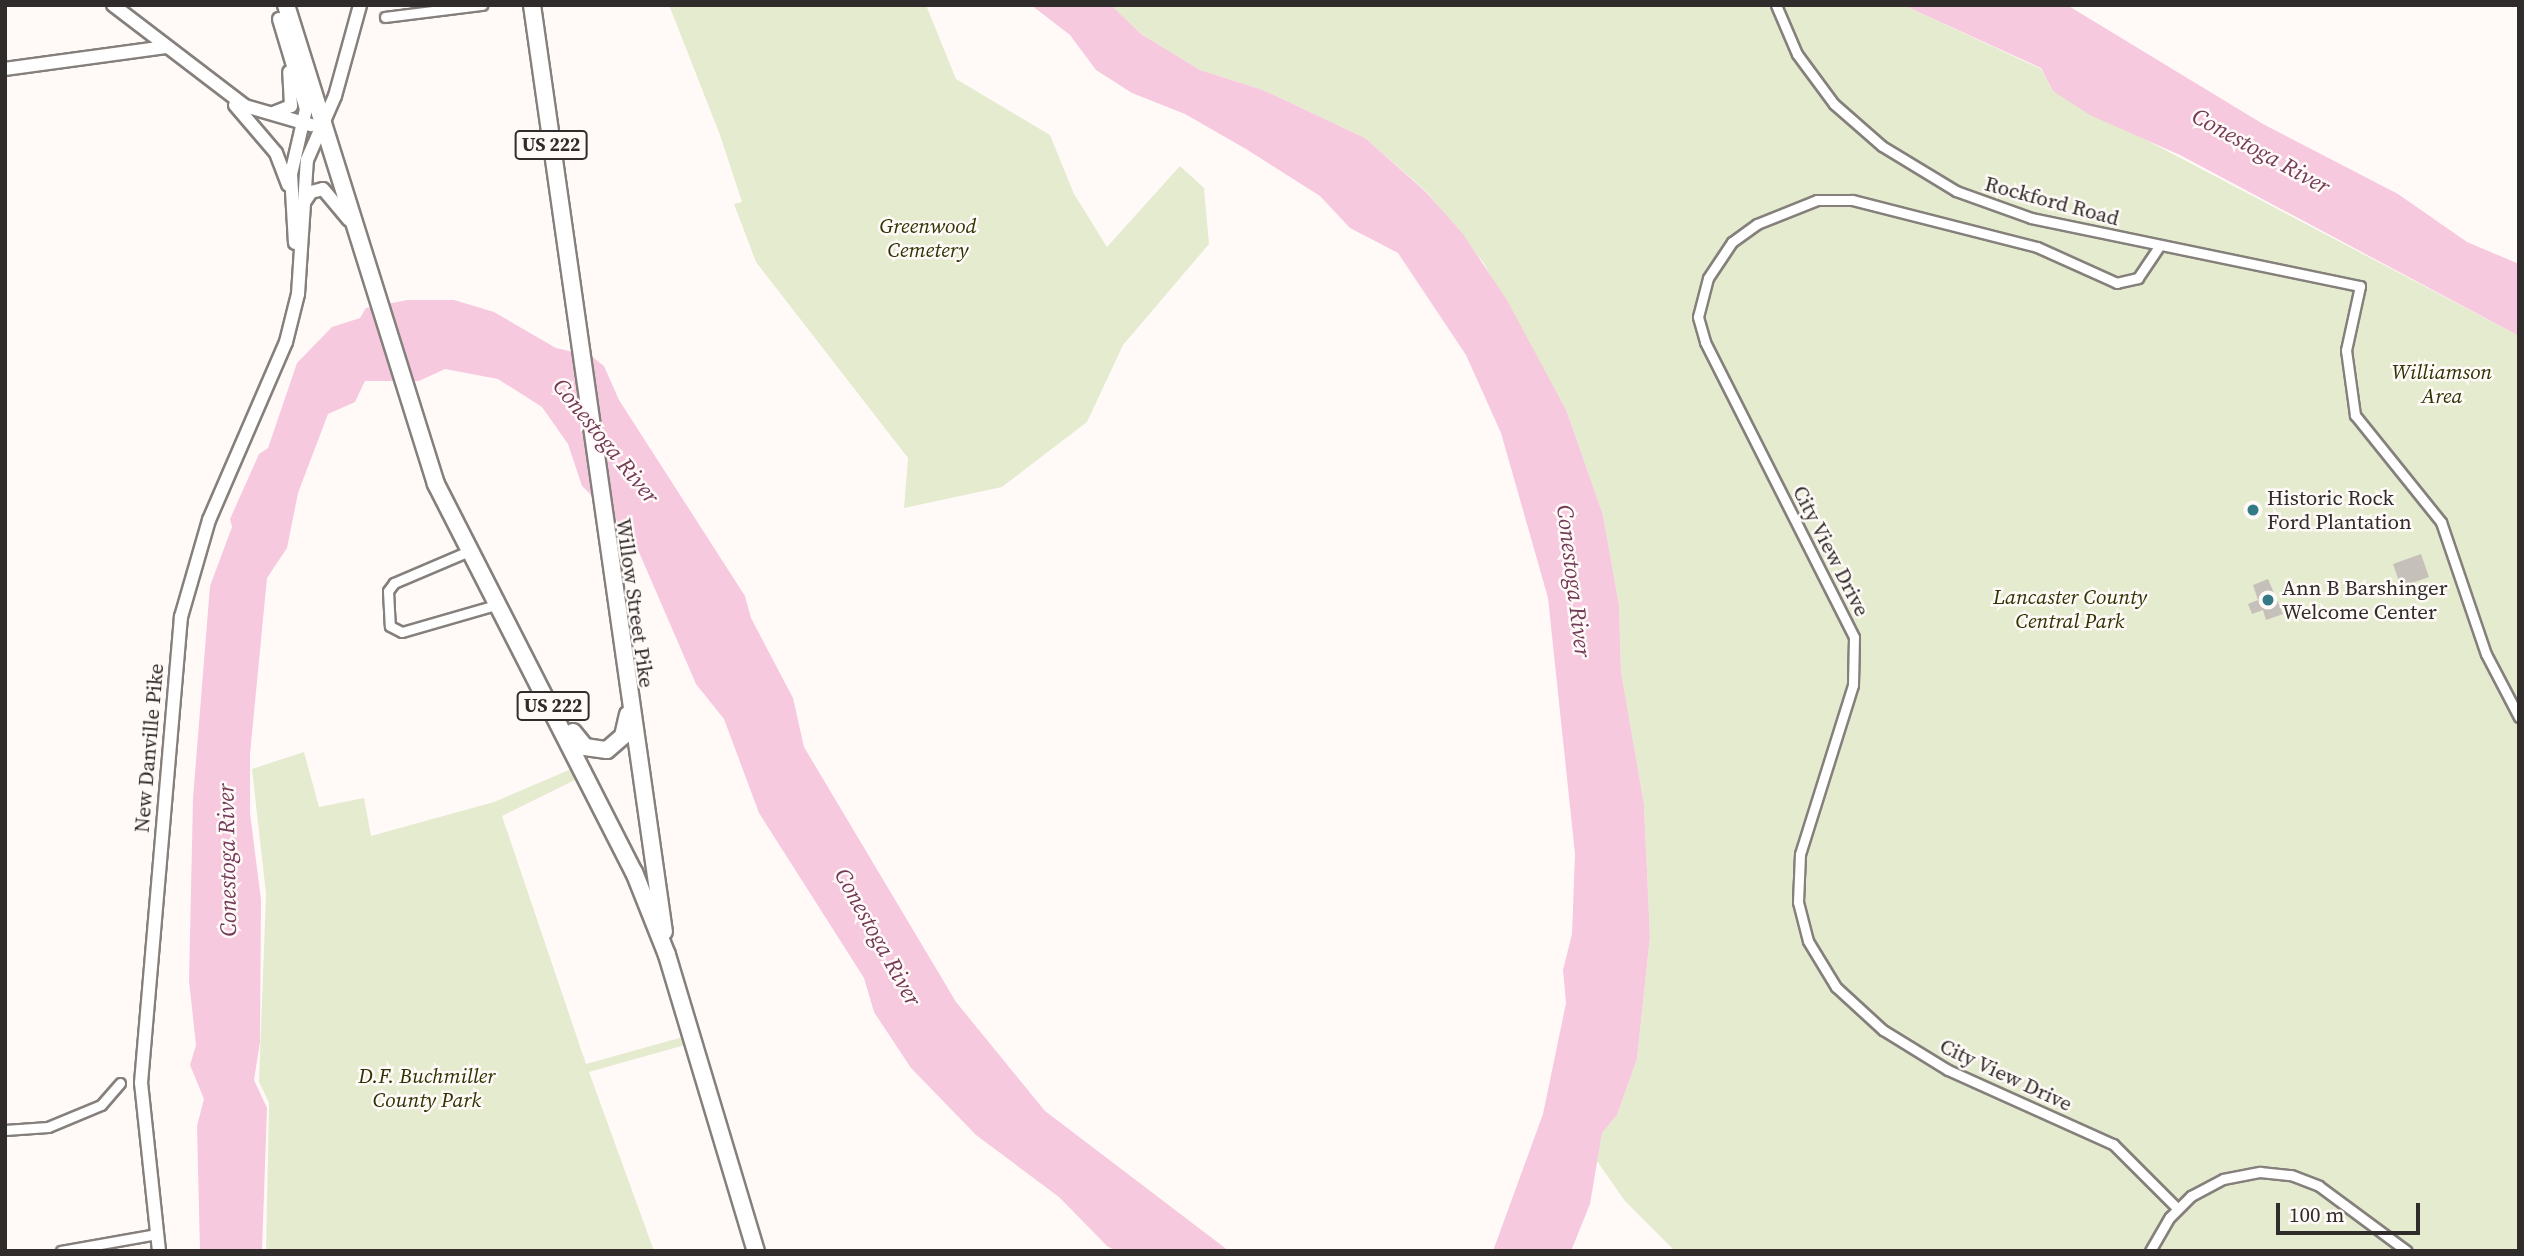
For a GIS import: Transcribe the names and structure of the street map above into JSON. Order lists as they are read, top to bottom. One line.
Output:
{"streets":{"highway":["US 222","Willow Street Pike"],"main road":["New Danville Pike"],"street":["Rockford Road","City View Drive"]},"crossings":[["US 222","Willow Street Pike"],["US 222","New Danville Pike"],["Rockford Road","City View Drive"],["Willow Street Pike","New Danville Pike"]],"water":["Conestoga River"],"parks":["Greenwood Cemetery","Williamson Area","Lancaster County Central Park","D.F. Buchmiller County Park"],"places":["Historic Rock Ford Plantation","Ann B Barshinger Welcome Center"],"scale_bar":"100 m"}
